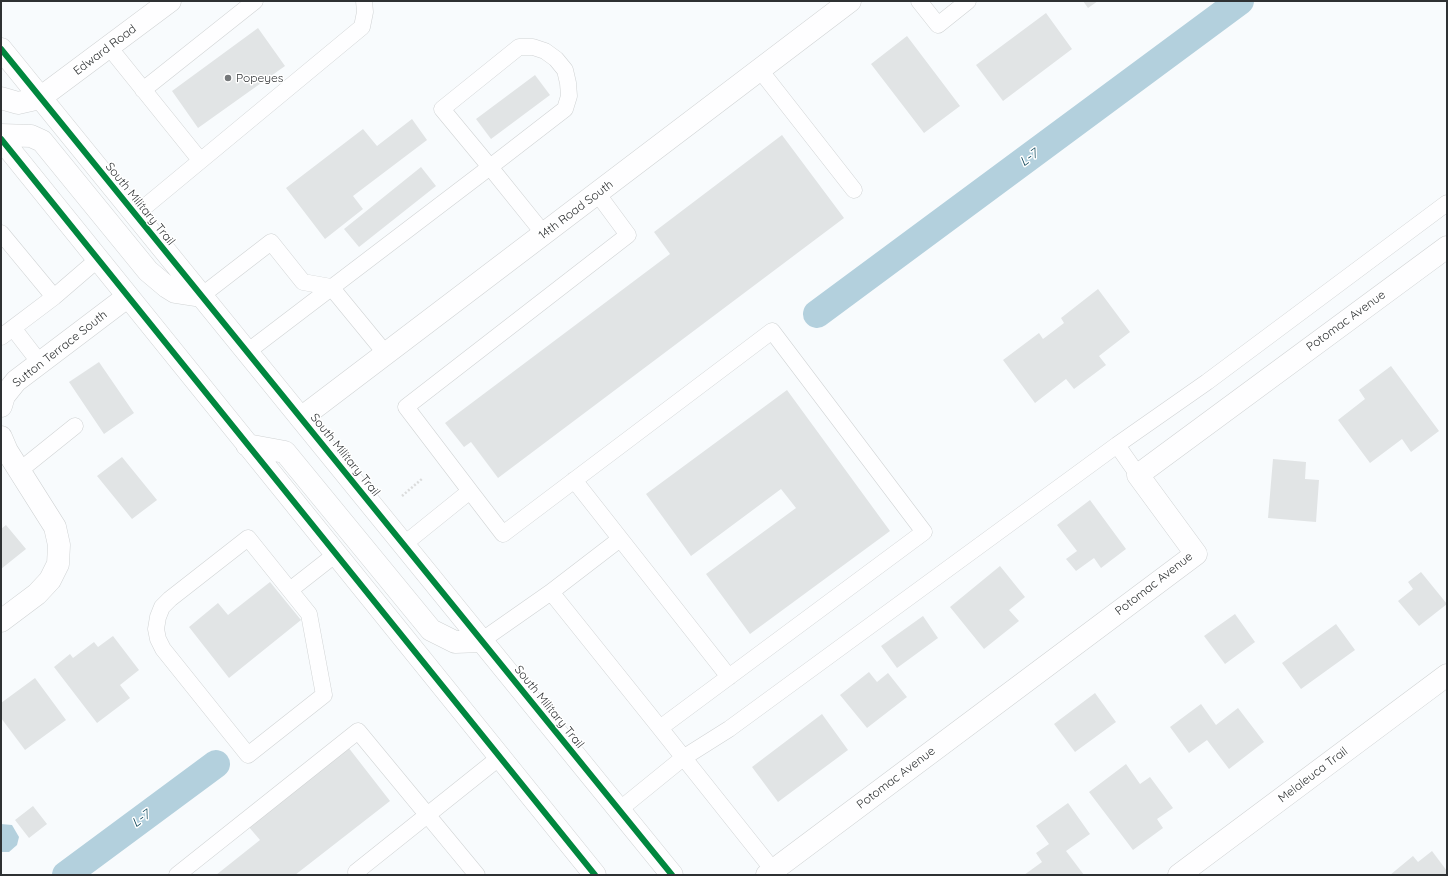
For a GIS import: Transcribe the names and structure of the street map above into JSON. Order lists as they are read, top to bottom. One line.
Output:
{"streets":{"main road":["Edward Road","South Military Trail","14th Road South","Potomac Avenue","Sutton Terrace South","Melaleuca Trail"]},"crossings":[["Edward Road","South Military Trail"],["South Military Trail","14th Road South"]],"water":["L-7"],"places":["Popeyes"]}
